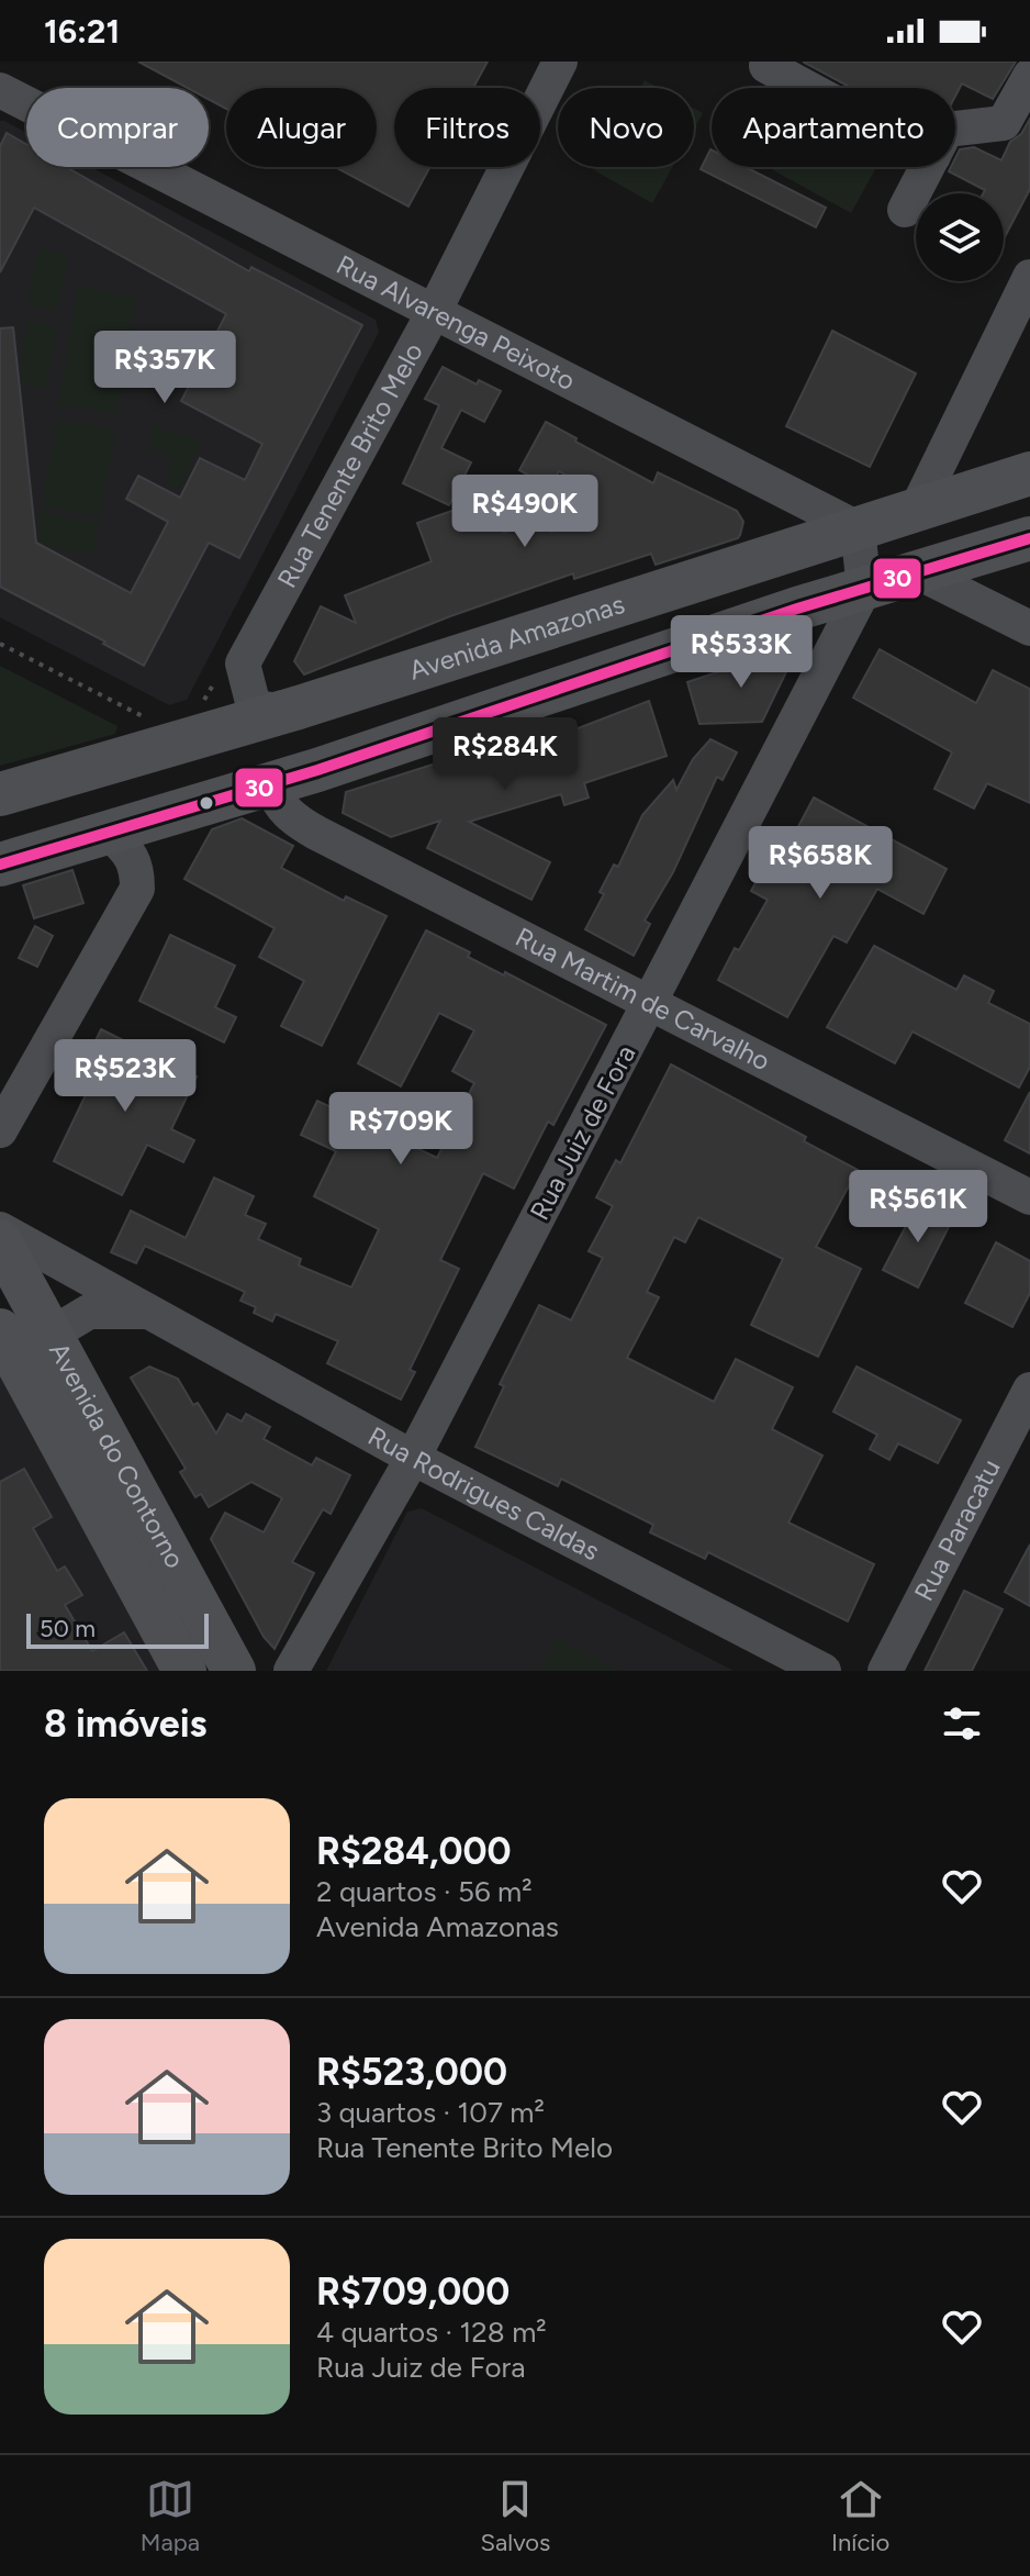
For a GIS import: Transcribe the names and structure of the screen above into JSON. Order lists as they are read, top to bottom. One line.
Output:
{"streets":{"main road":["Avenida Amazonas","Avenida do Contorno"],"street":["Rua Alvarenga Peixoto","Rua Tenente Brito Melo","Rua Martim de Carvalho","Rua Juiz de Fora","Rua Rodrigues Caldas","Rua Paracatu"]},"crossings":[["Rua Alvarenga Peixoto","Rua Tenente Brito Melo"],["Rua Alvarenga Peixoto","Avenida Amazonas"],["Rua Martim de Carvalho","Rua Juiz de Fora"],["Rua Juiz de Fora","Rua Rodrigues Caldas"],["Avenida do Contorno","Rua Rodrigues Caldas"]],"lines":["transit line 30"],"scale_bar":"50 m","page":{"status":"16:21","chip":["Comprar","Alugar","Filtros","Novo","Apartamento"],"price":["R$357K","R$490K","R$533K","R$284K","R$658K","R$523K","R$709K","R$561K"],"scale":"50 m","heading":"8 imóveis","list":[{"name":"R$284,000","note":"2 quartos · 56 m² · Avenida Amazonas"},{"name":"R$523,000","note":"3 quartos · 107 m² · Rua Tenente Brito Melo"},{"name":"R$709,000","note":"4 quartos · 128 m² · Rua Juiz de Fora"}],"tabs":["Mapa","Salvos","Início"]}}
